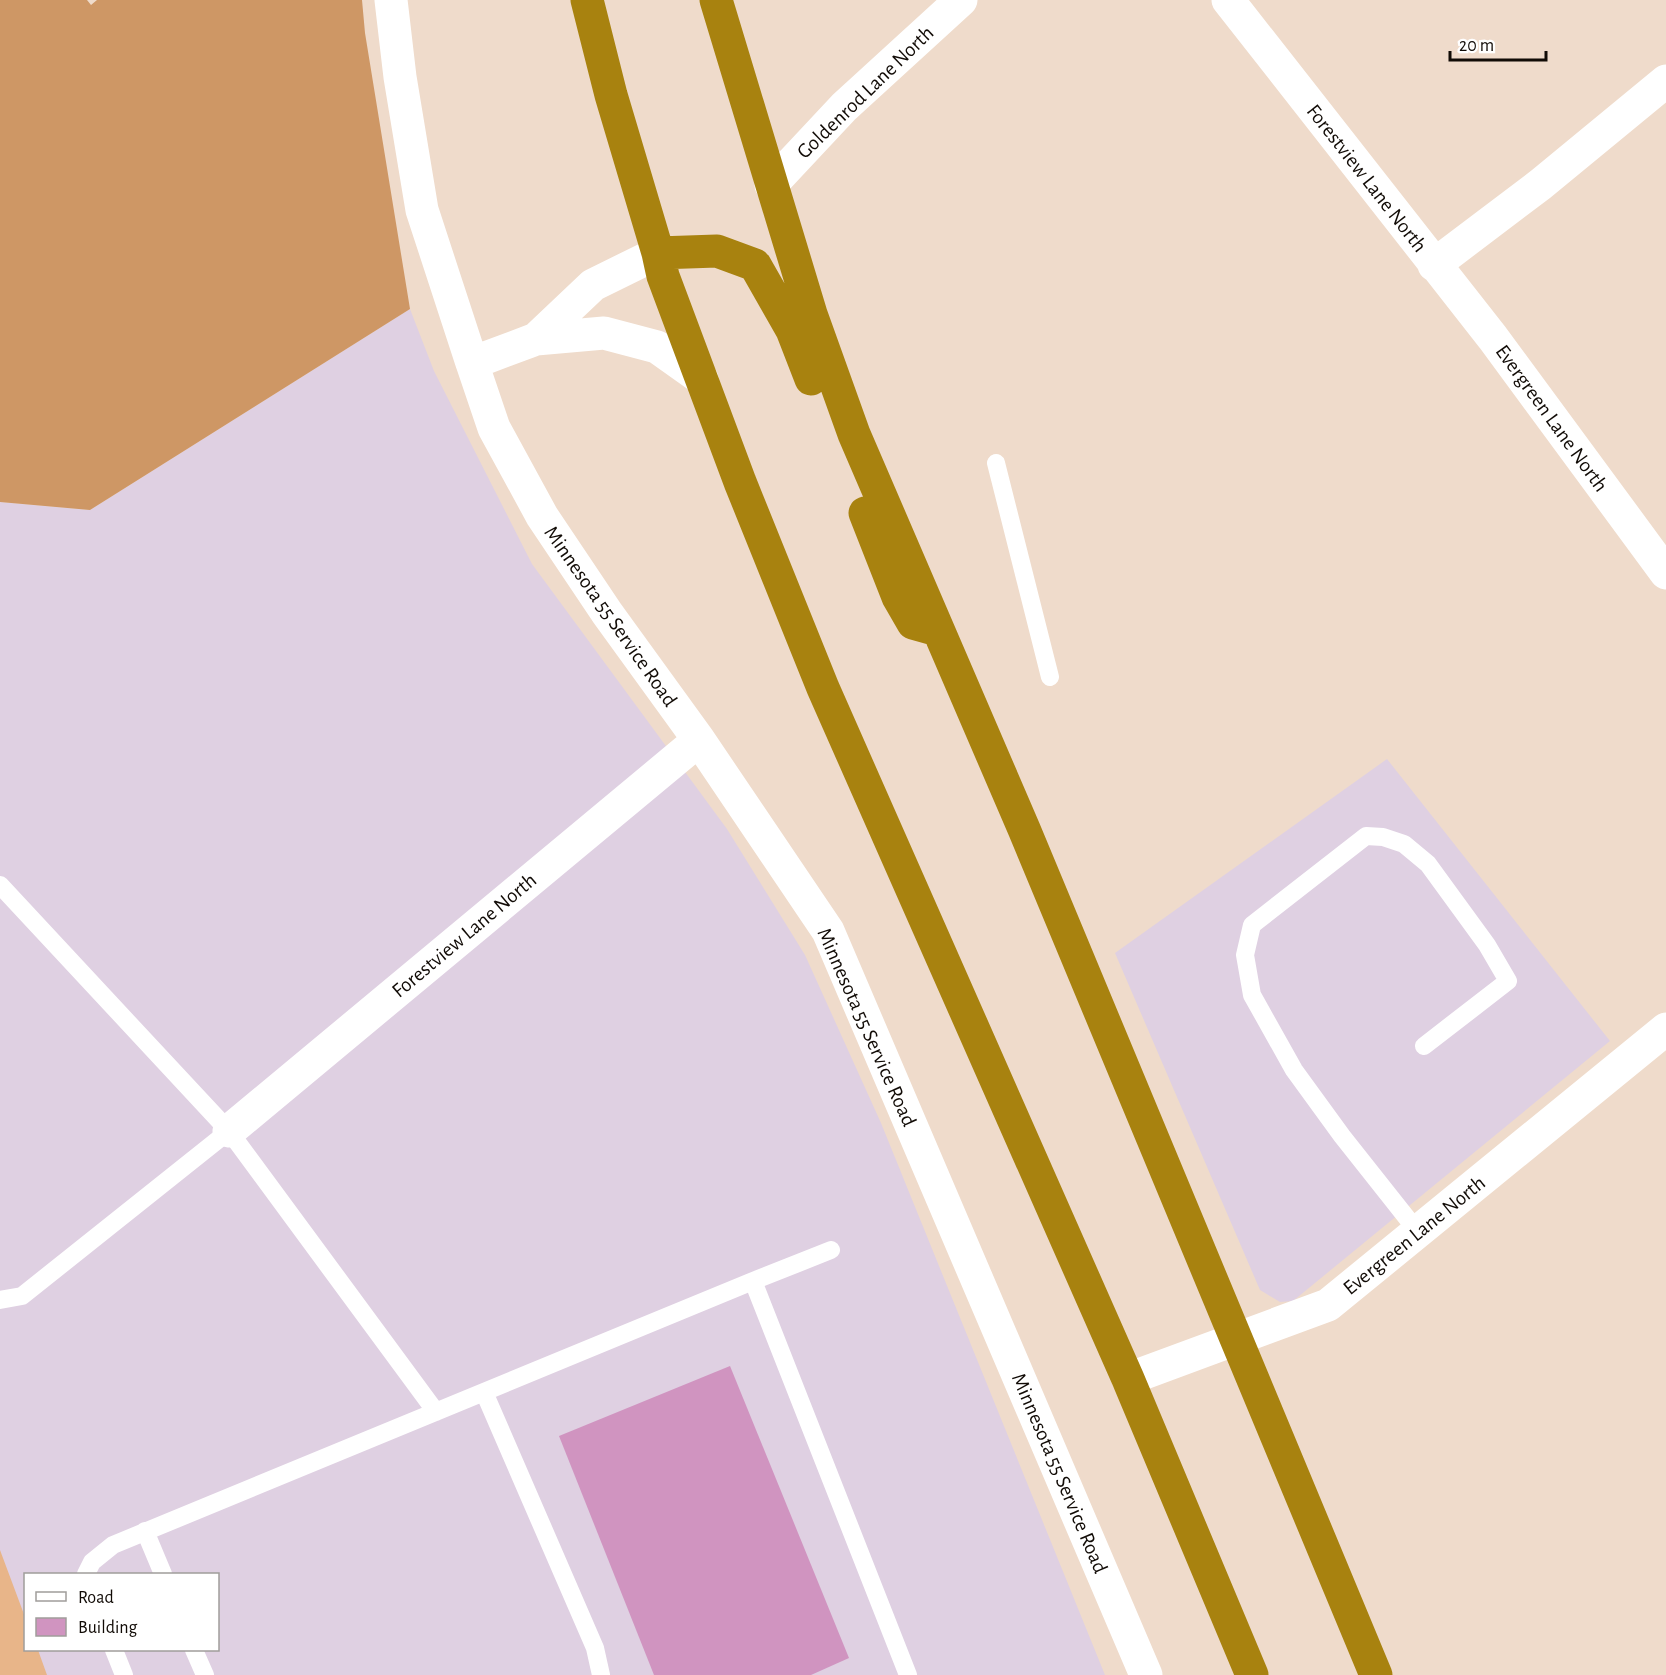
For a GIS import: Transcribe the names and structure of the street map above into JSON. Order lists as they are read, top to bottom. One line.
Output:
{"streets":{"street":["Goldenrod Lane North","Forestview Lane North","Evergreen Lane North","Minnesota 55 Service Road"]},"crossings":[["Forestview Lane North","Evergreen Lane North"],["Forestview Lane North","Minnesota 55 Service Road"]],"legend":["Road","Building"],"scale_bar":"20 m"}
